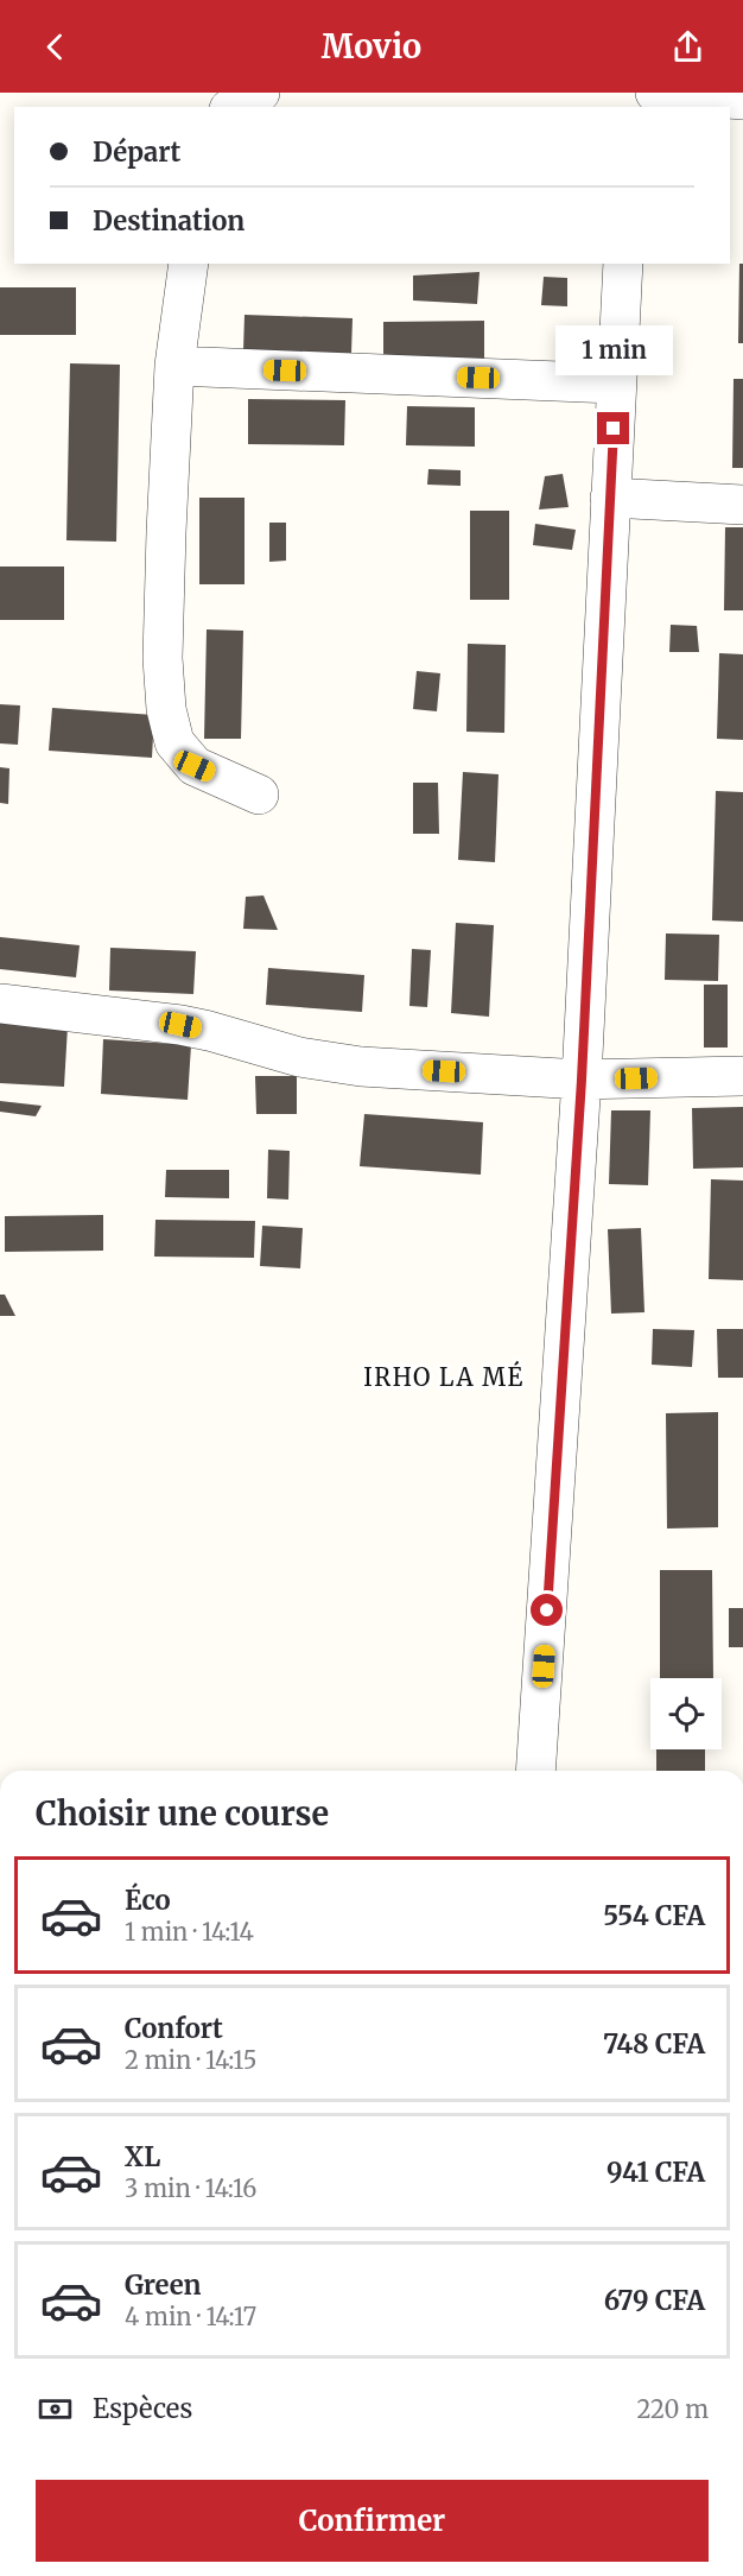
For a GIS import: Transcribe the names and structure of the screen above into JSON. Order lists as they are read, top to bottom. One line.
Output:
{"districts":["IRHO LA MÉ"],"page":{"header":"Movio","banner":["Départ","Destination"],"bubble":"1 min","heading":"Choisir une course","list":[{"name":"Éco","note":"1 min · 14:14","value":"554 CFA"},{"name":"Confort","note":"2 min · 14:15","value":"748 CFA"},{"name":"XL","note":"3 min · 14:16","value":"941 CFA"},{"name":"Green","note":"4 min · 14:17","value":"679 CFA"}],"pay":["Espèces","220 m"],"buttons":"Confirmer"}}
